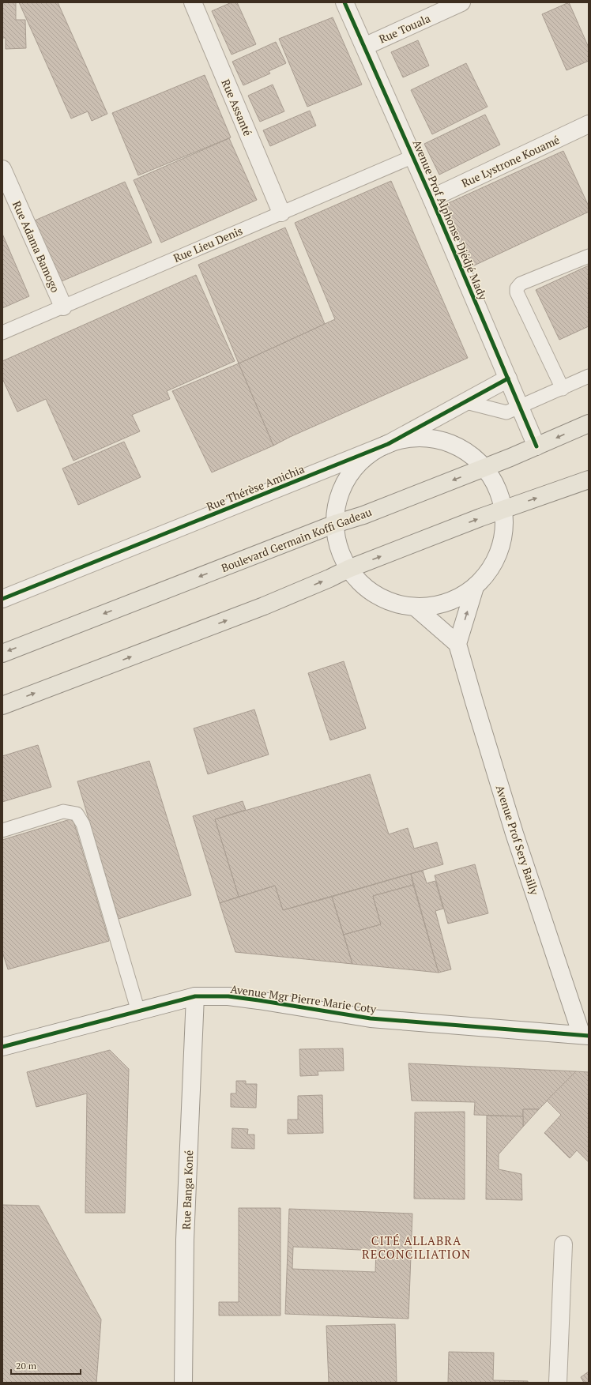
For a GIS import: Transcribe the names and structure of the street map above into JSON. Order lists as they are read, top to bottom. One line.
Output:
{"streets":{"main road":["Boulevard Germain Koffi Gadeau"],"street":["Rue Touala","Rue Assanté","Rue Lystrone Kouamé","Avenue Prof Alphonse Djédjé Mady","Rue Adama Bamogo","Rue Thérèse Amichia","Avenue Prof Sery Bailly","Avenue Mgr Pierre Marie Coty","Rue Banga Koné"],"lane":["Rue Lieu Denis"]},"crossings":[["Rue Touala","Avenue Prof Alphonse Djédjé Mady"],["Rue Assanté","Rue Lieu Denis"],["Rue Lystrone Kouamé","Avenue Prof Alphonse Djédjé Mady"],["Avenue Prof Alphonse Djédjé Mady","Rue Lieu Denis"],["Avenue Prof Alphonse Djédjé Mady","Rue Thérèse Amichia"],["Avenue Prof Alphonse Djédjé Mady","Boulevard Germain Koffi Gadeau"],["Rue Lieu Denis","Rue Adama Bamogo"],["Avenue Prof Sery Bailly","Avenue Mgr Pierre Marie Coty"],["Avenue Mgr Pierre Marie Coty","Rue Banga Koné"]],"districts":["CITÉ ALLABRA RECONCILIATION"],"scale_bar":"20 m"}
